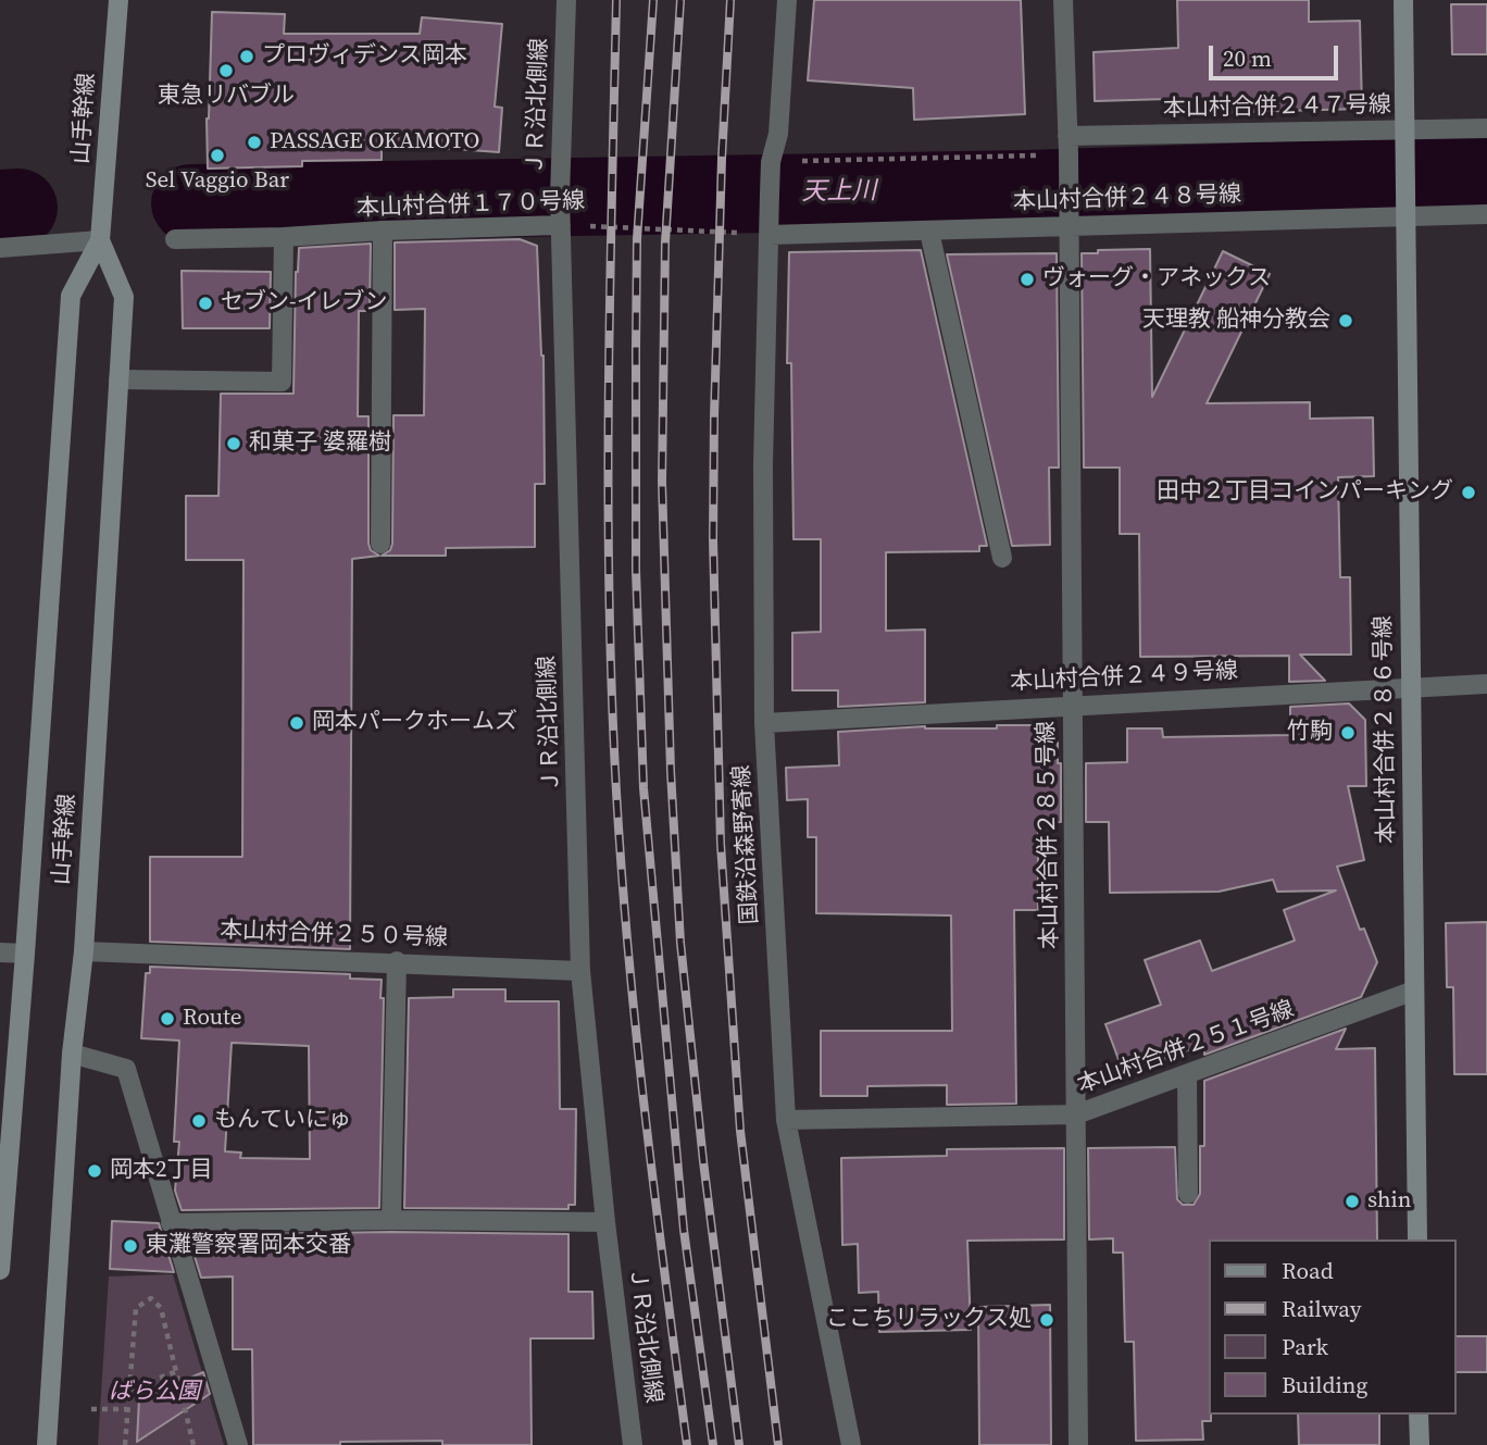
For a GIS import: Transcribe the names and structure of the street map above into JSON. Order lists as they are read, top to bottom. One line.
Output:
{"streets":{"street":["ＪＲ沿北側線","本山村合併２４７号線","山手幹線","本山村合併２４８号線","本山村合併１７０号線","本山村合併２４９号線","本山村合併２８６号線","本山村合併２８５号線","国鉄沿森野寄線","本山村合併２５０号線","本山村合併２５１号線"]},"crossings":[["ＪＲ沿北側線","本山村合併１７０号線"],["ＪＲ沿北側線","本山村合併２５０号線"],["本山村合併２４７号線","本山村合併２８６号線"],["本山村合併２４７号線","本山村合併２８５号線"],["山手幹線","本山村合併２５０号線"],["本山村合併２４８号線","本山村合併１７０号線"],["本山村合併２４８号線","本山村合併２８６号線"],["本山村合併２４８号線","本山村合併２８５号線"],["本山村合併２４８号線","国鉄沿森野寄線"],["本山村合併１７０号線","国鉄沿森野寄線"],["本山村合併２４９号線","本山村合併２８６号線"],["本山村合併２４９号線","本山村合併２８５号線"],["本山村合併２４９号線","国鉄沿森野寄線"],["本山村合併２８６号線","本山村合併２５１号線"],["本山村合併２８５号線","本山村合併２５１号線"],["国鉄沿森野寄線","本山村合併２５１号線"]],"water":["天上川"],"parks":["ばら公園"],"places":["プロヴィデンス岡本","東急リバブル","PASSAGE OKAMOTO","Sel Vaggio Bar","ヴォーグ・アネックス","セブン-イレブン","天理教 船神分教会","和菓子 婆羅樹","田中２丁目コインパーキング","岡本パークホームズ","竹駒","Route","もんていにゅ","岡本2丁目","shin","東灘警察署岡本交番","ここちリラックス処"],"legend":["Road","Railway","Park","Building"],"scale_bar":"20 m"}
